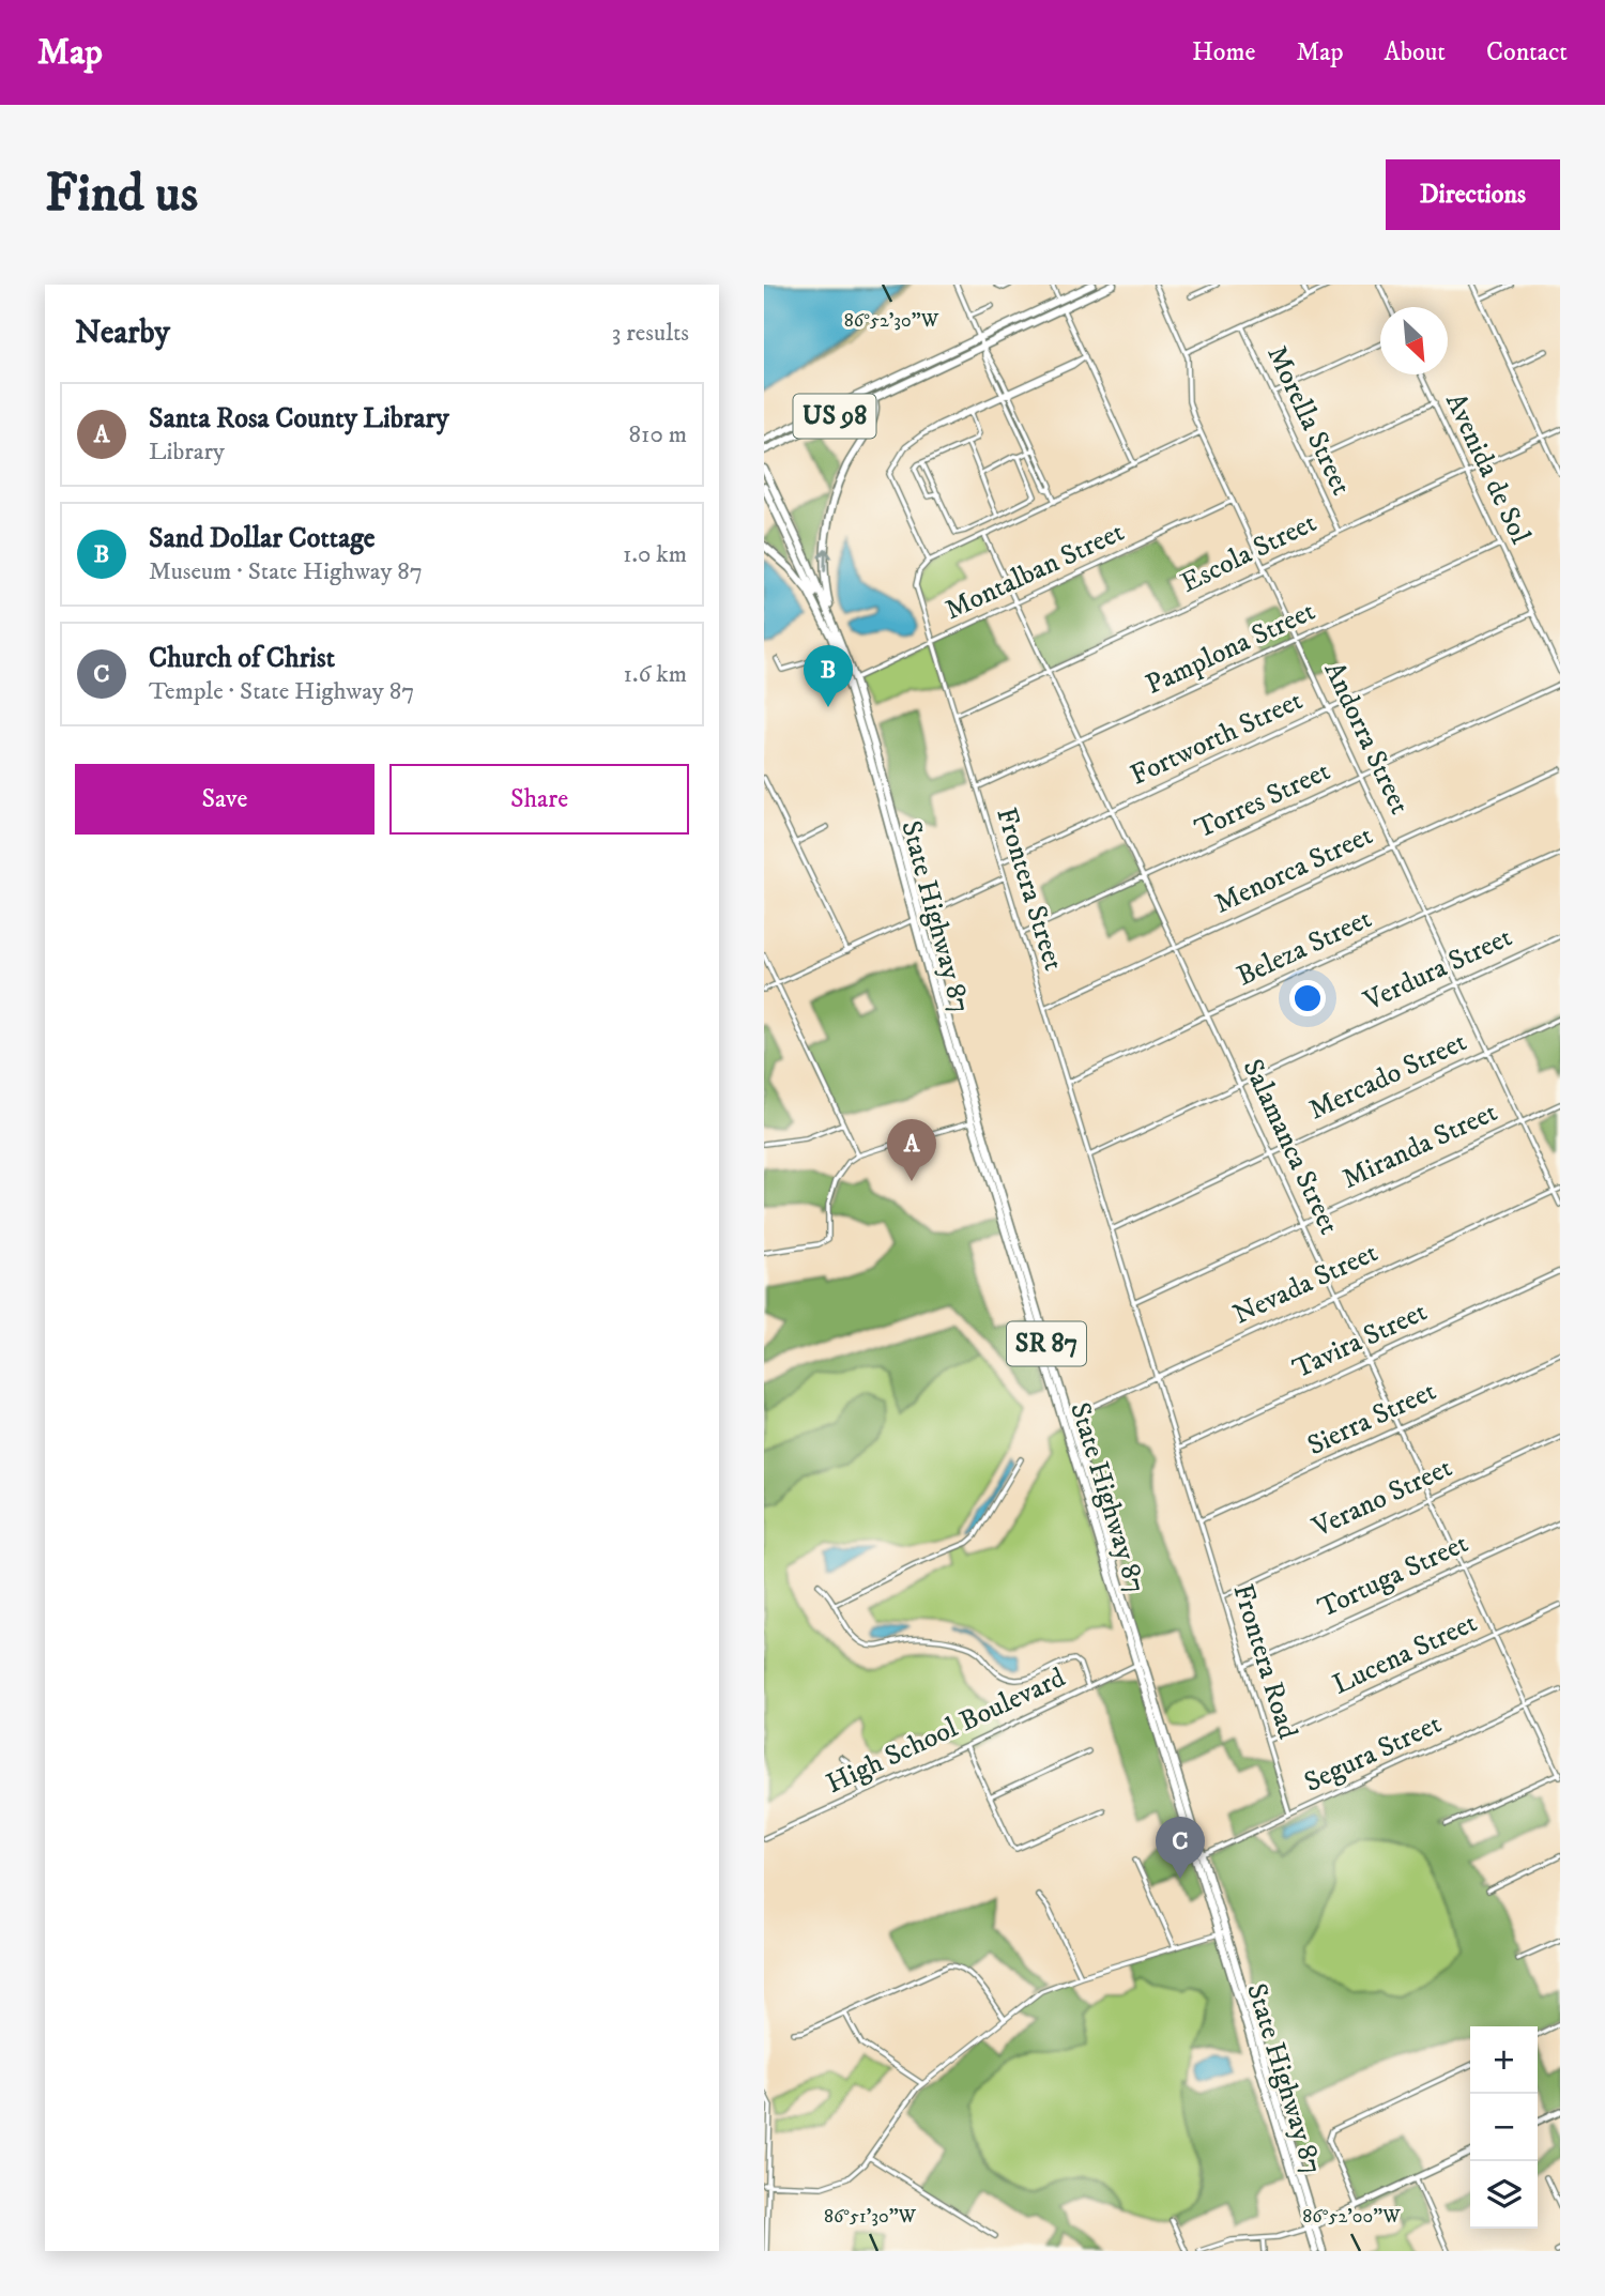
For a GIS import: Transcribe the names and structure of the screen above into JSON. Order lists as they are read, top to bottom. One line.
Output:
{"streets":{"highway":["US 98","State Highway 87","SR 87"],"street":["Morella Street","Avenida de Sol","Escola Street","Montalban Street","Pamplona Street","Fortworth Street","Andorra Street","Torres Street","Menorca Street","Frontera Street","Beleza Street","Verdura Street","Mercado Street","Miranda Street","Salamanca Street","Nevada Street","Tavira Street","Sierra Street","Verano Street","Tortuga Street","Lucena Street","Frontera Road","High School Boulevard","Segura Street"]},"crossings":[["Morella Street","Escola Street"],["Avenida de Sol","Escola Street"],["Avenida de Sol","Pamplona Street"],["Avenida de Sol","Fortworth Street"],["Escola Street","Andorra Street"],["Escola Street","Frontera Street"],["Escola Street","Salamanca Street"],["Montalban Street","Andorra Street"],["Montalban Street","Frontera Street"],["Montalban Street","Salamanca Street"],["Montalban Street","SR 87"],["Pamplona Street","Andorra Street"],["Pamplona Street","Frontera Street"],["Pamplona Street","Salamanca Street"],["Fortworth Street","Andorra Street"],["Fortworth Street","Frontera Street"],["Fortworth Street","Salamanca Street"],["Andorra Street","Torres Street"],["Andorra Street","Menorca Street"],["Andorra Street","Beleza Street"],["Andorra Street","Verdura Street"],["Andorra Street","Mercado Street"],["Andorra Street","Miranda Street"],["Andorra Street","Nevada Street"],["Torres Street","Frontera Street"],["Torres Street","Salamanca Street"],["Menorca Street","Frontera Street"],["Menorca Street","Salamanca Street"],["Frontera Street","Beleza Street"],["Frontera Street","Verdura Street"],["Frontera Street","Mercado Street"],["Frontera Street","Miranda Street"],["Frontera Street","Nevada Street"],["Frontera Street","Tavira Street"],["Frontera Street","Sierra Street"],["Frontera Street","Frontera Road"],["State Highway 87","SR 87"],["State Highway 87","High School Boulevard"],["Beleza Street","Salamanca Street"],["Verdura Street","Salamanca Street"],["Mercado Street","Salamanca Street"],["Miranda Street","Salamanca Street"],["Salamanca Street","Nevada Street"],["Salamanca Street","Tavira Street"],["Salamanca Street","Sierra Street"],["Salamanca Street","Verano Street"],["Salamanca Street","Tortuga Street"],["Salamanca Street","Lucena Street"],["Salamanca Street","Segura Street"],["Nevada Street","SR 87"],["SR 87","High School Boulevard"],["SR 87","Segura Street"],["Sierra Street","Frontera Road"],["Verano Street","Frontera Road"],["Tortuga Street","Frontera Road"],["Lucena Street","Frontera Road"],["Frontera Road","Segura Street"]],"north":"bottom right","page":{"header":"Map","nav":["Home","Map","About","Contact"],"buttons":["Directions",["Save","Share"]],"title":"Find us","heading":["Nearby","3 results"],"list":[{"mark":"A","name":"Santa Rosa County Library","note":"Library","value":"810 m"},{"mark":"B","name":"Sand Dollar Cottage","note":"Museum · State Highway 87","value":"1.0 km"},{"mark":"C","name":"Church of Christ","note":"Temple · State Highway 87","value":"1.6 km"}],"pins":["B","A","C"],"map_buttons":["+","−"]},"coordinates":["86°52'30\"W","86°51'30\"W","86°52'00\"W"]}
